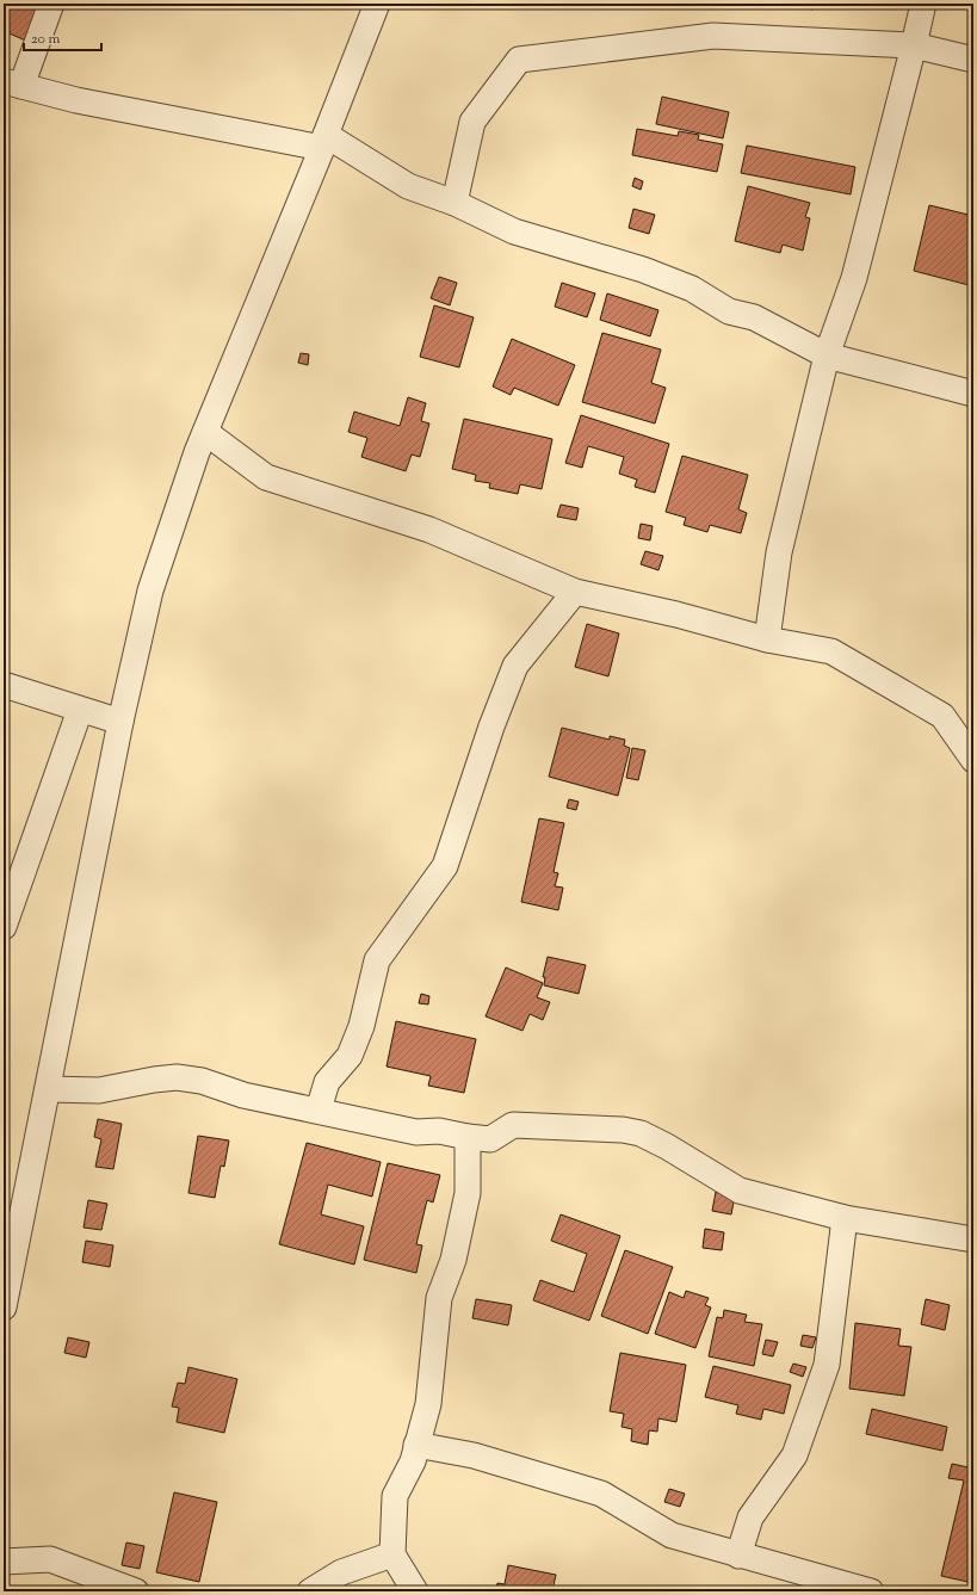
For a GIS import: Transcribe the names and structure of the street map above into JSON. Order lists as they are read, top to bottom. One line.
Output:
{"scale_bar":"20 m"}
